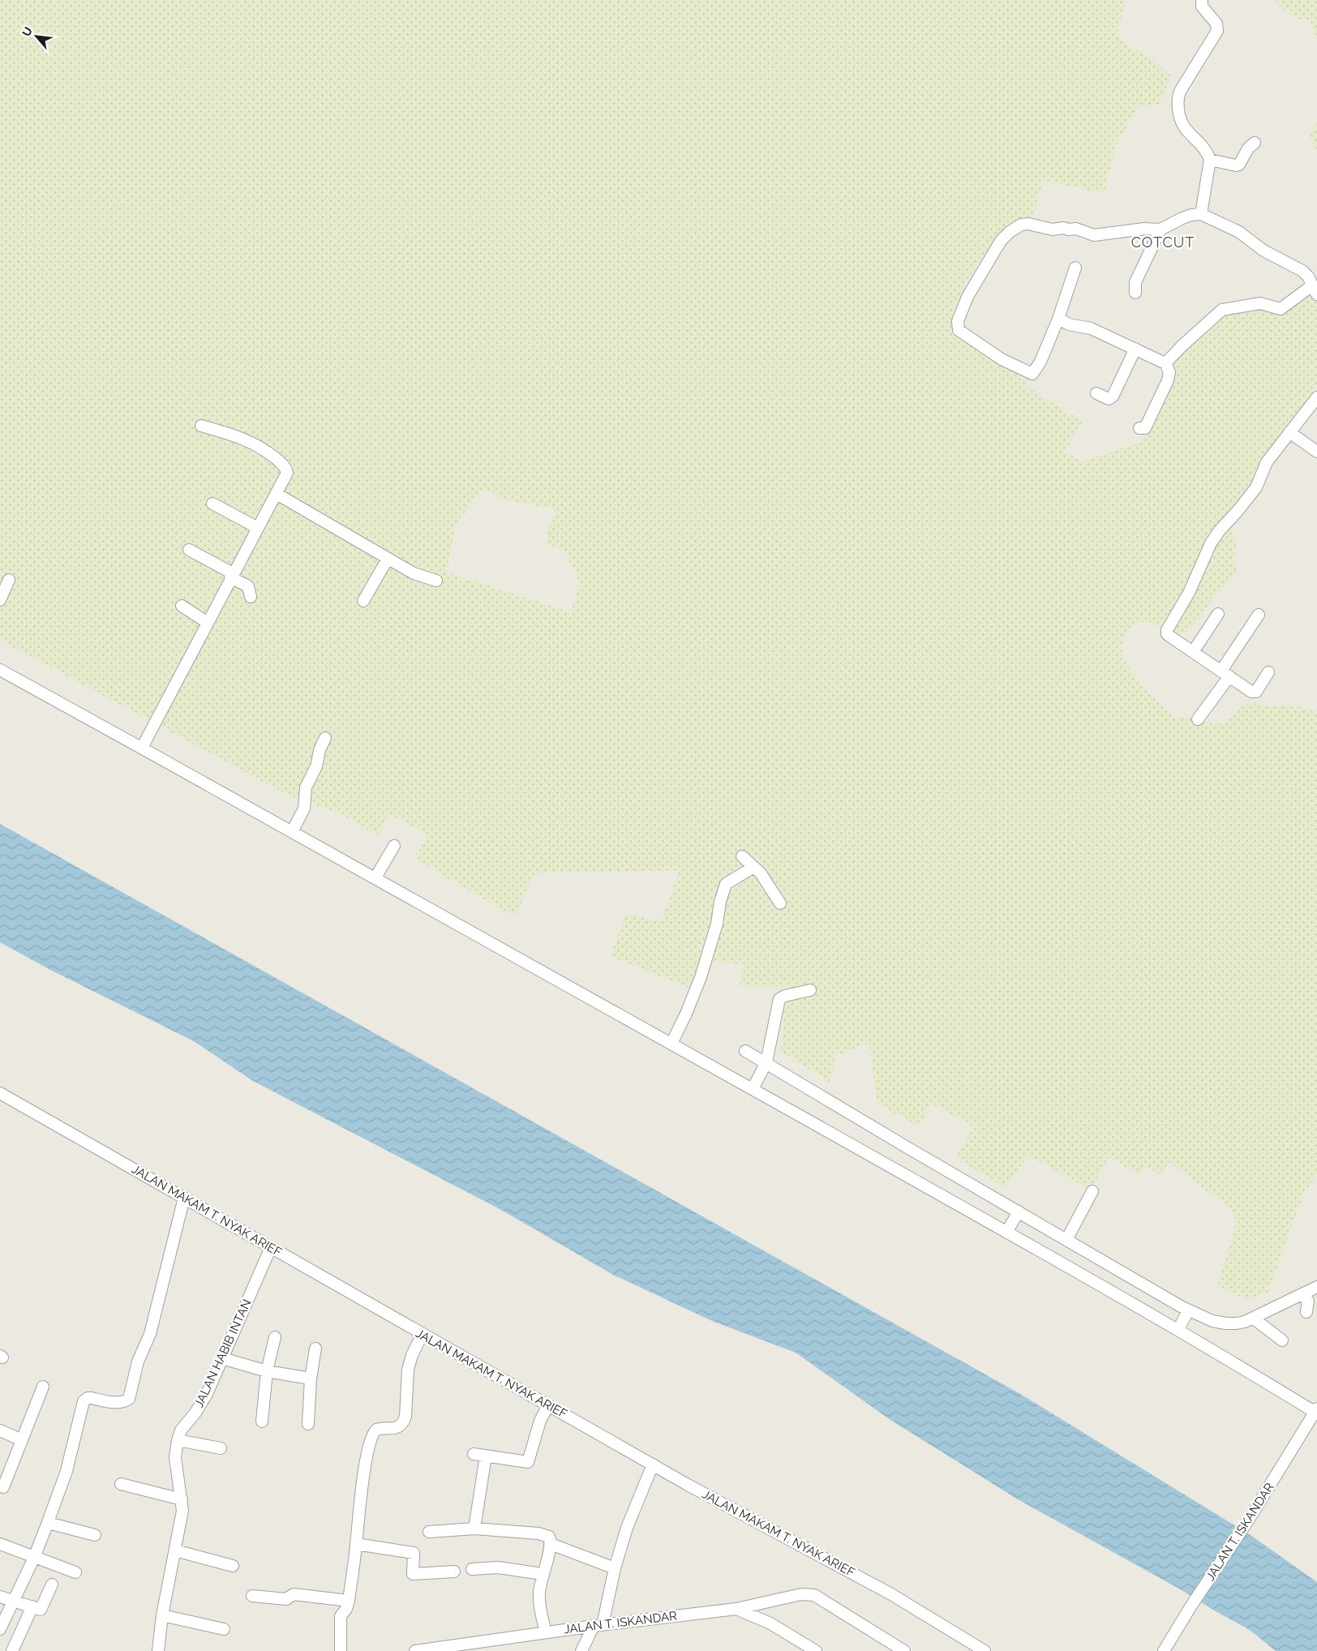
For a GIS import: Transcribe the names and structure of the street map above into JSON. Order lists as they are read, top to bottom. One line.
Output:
{"streets":{"street":["JALAN MAKAM T. NYAK ARIEF","JALAN HABIB INTAN","JALAN T. ISKANDAR"]},"crossings":[["JALAN MAKAM T. NYAK ARIEF","JALAN HABIB INTAN"]],"districts":["COTCUT"],"north":"top left"}
